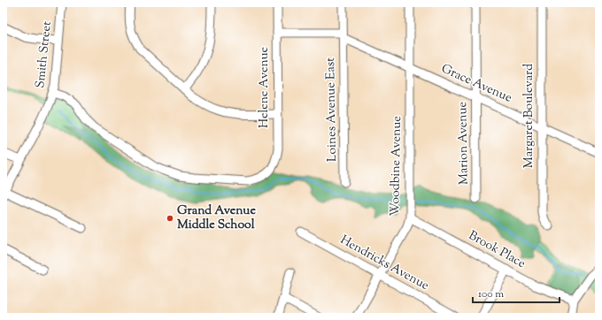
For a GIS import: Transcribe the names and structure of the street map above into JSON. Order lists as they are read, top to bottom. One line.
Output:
{"streets":{"street":["Smith Street","Grace Avenue","Helene Avenue","Loines Avenue East","Margaret Boulevard","Marion Avenue","Woodbine Avenue","Brook Place","Hendricks Avenue"]},"crossings":[["Smith Street","Helene Avenue"],["Grace Avenue","Helene Avenue"],["Grace Avenue","Loines Avenue East"],["Grace Avenue","Margaret Boulevard"],["Grace Avenue","Marion Avenue"],["Grace Avenue","Woodbine Avenue"],["Woodbine Avenue","Brook Place"],["Woodbine Avenue","Hendricks Avenue"]],"places":["Grand Avenue Middle School"],"scale_bar":"100 m"}
